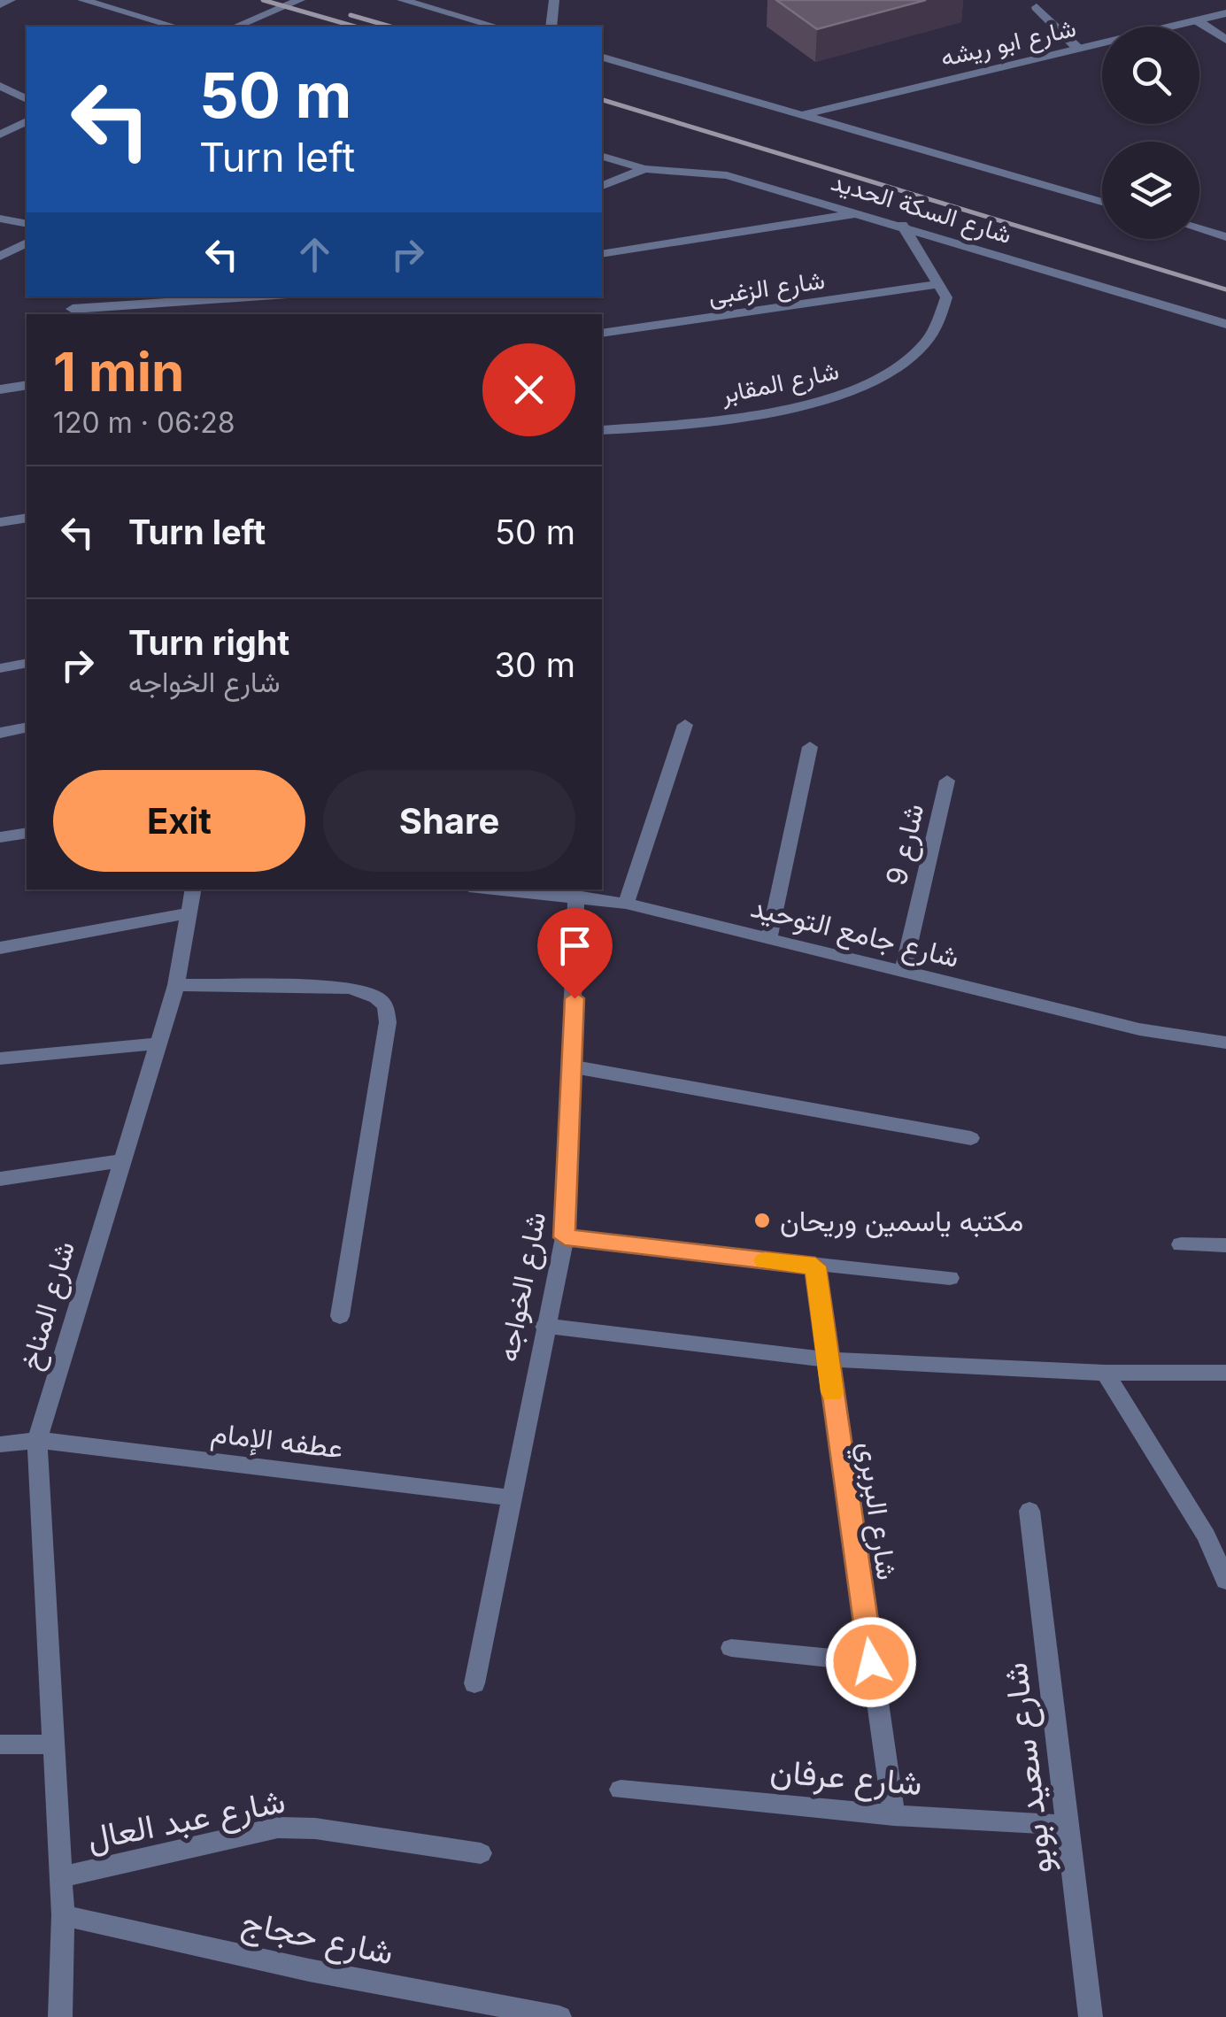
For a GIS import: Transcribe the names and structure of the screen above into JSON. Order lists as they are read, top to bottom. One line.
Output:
{"streets":{"street":["شارع ابو ريشه","شارع السكة الحديد","شارع الزغبى","شارع المقابر","شارع 9","شارع جامع التوحيد","شارع الخواجه","شارع المناخ","عطفه الإمام","شارع البربري","شارع سعيد بوبو","شارع عرفان","شارع عبد العال","شارع حجاج"]},"crossings":[["شارع ابو ريشه","شارع السكة الحديد"],["شارع الزغبى","شارع المقابر"],["شارع 9","شارع جامع التوحيد"],["شارع جامع التوحيد","شارع الخواجه"],["شارع الخواجه","عطفه الإمام"],["شارع المناخ","عطفه الإمام"],["شارع المناخ","شارع عبد العال"],["شارع المناخ","شارع حجاج"],["شارع البربري","شارع عرفان"],["شارع سعيد بوبو","شارع عرفان"]],"places":["مكتبه ياسمين وريحان"],"page":{"turn":["50 m","Turn left"],"heading":["1 min","120 m · 06:28"],"list":[{"name":"Turn left","value":"50 m"},{"name":"Turn right","note":"شارع الخواجه","value":"30 m"}],"buttons":["Exit","Share"]}}
